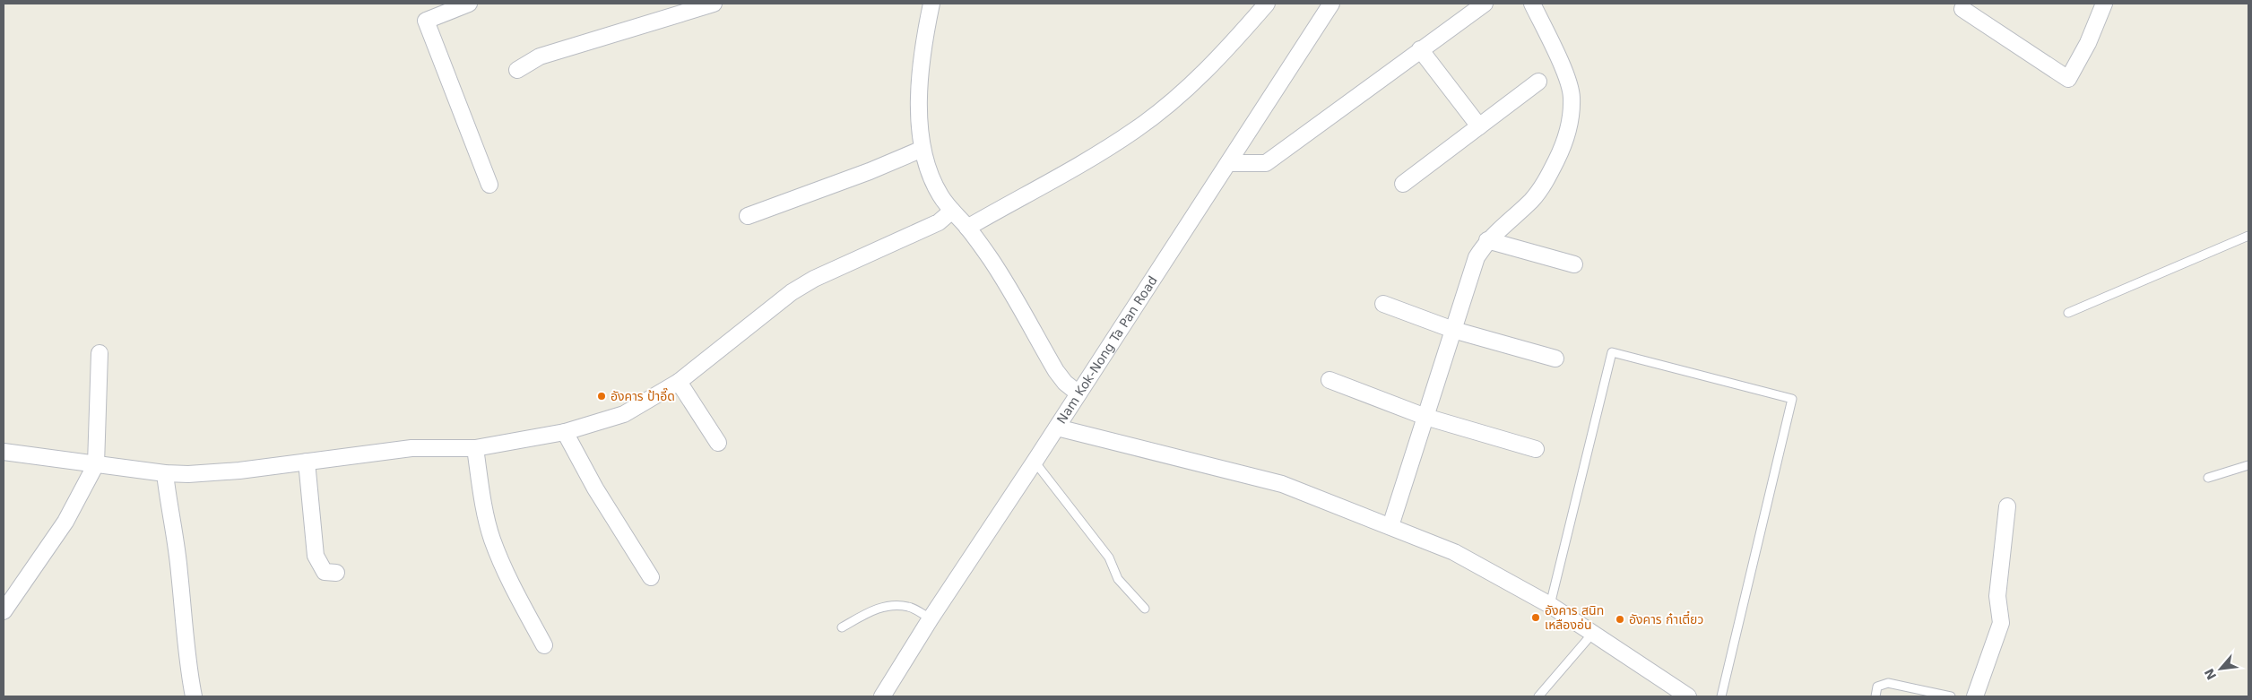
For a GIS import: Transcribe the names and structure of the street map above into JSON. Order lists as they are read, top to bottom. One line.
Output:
{"streets":{"street":["Nam Kok-Nong Ta Pan Road"]},"places":["อังคาร ป้าอี๊ด","อังคาร สนิท เหลืองอ่น","อังคาร ก๋าเตี๋ยว"],"north":"bottom left"}
